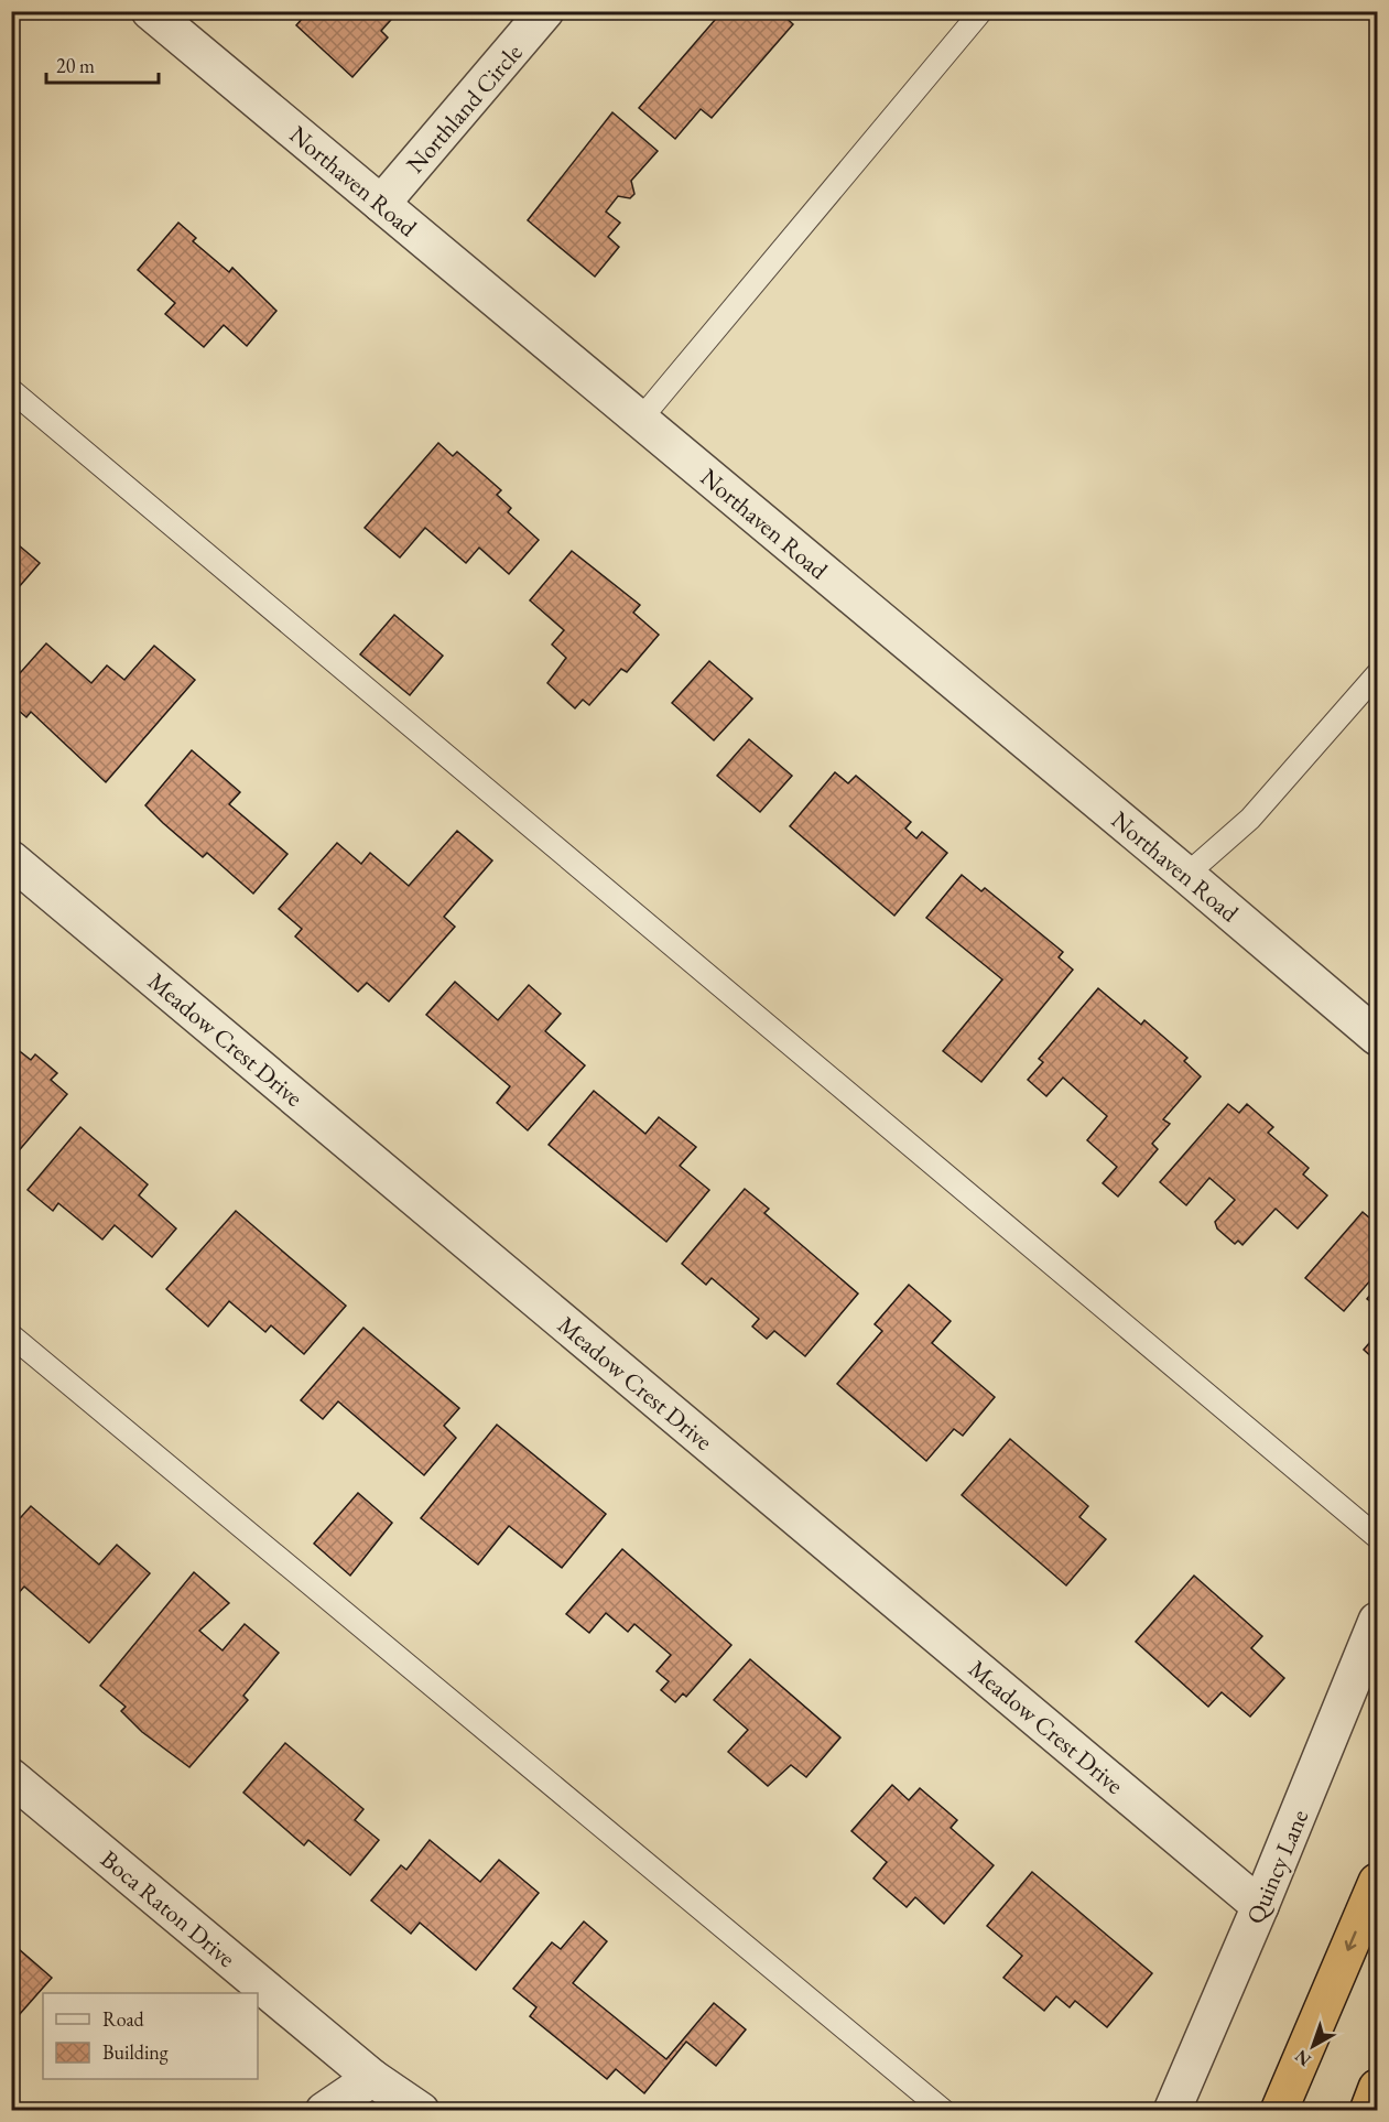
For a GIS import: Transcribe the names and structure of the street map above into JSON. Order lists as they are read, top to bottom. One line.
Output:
{"streets":{"street":["Northland Circle","Northaven Road","Meadow Crest Drive","Quincy Lane","Boca Raton Drive"]},"crossings":[["Northland Circle","Northaven Road"],["Meadow Crest Drive","Quincy Lane"]],"legend":["Road","Building"],"scale_bar":"20 m","north":"bottom left"}
